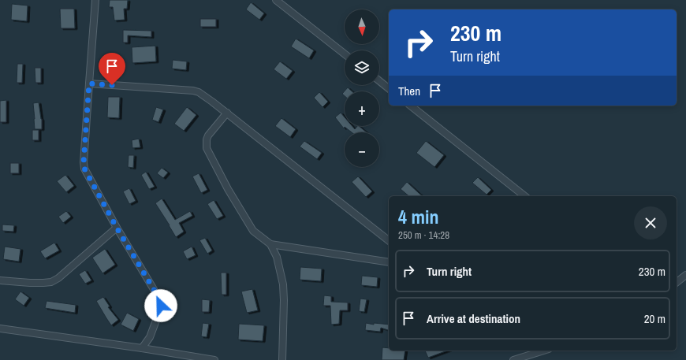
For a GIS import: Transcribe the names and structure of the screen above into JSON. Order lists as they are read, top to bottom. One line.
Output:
{"north":"bottom","page":{"map_buttons":["+","−"],"turn":["230 m","Turn right"],"then":"Then","heading":["4 min","250 m · 14:28"],"list":[{"name":"Turn right","value":"230 m"},{"name":"Arrive at destination","value":"20 m"}]}}
